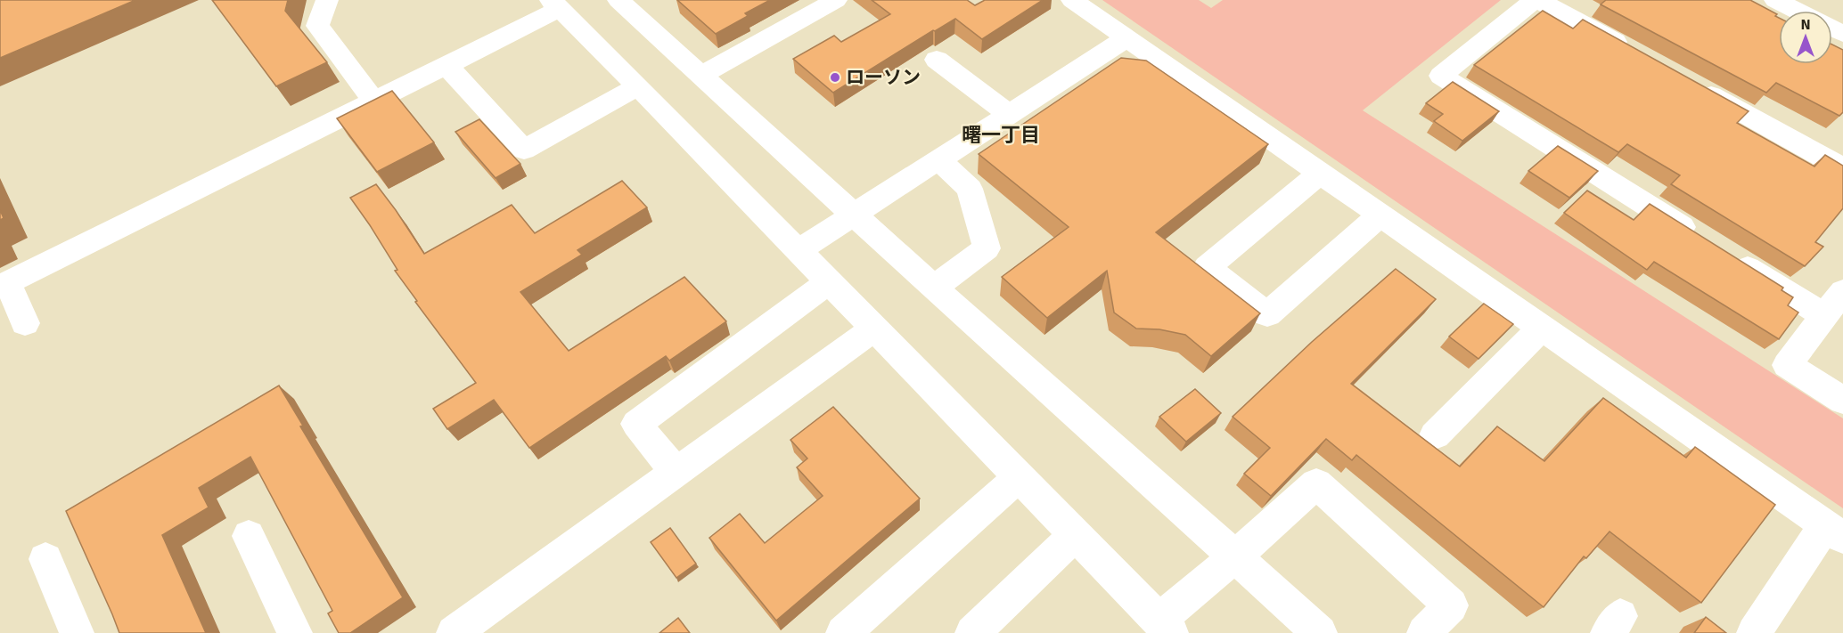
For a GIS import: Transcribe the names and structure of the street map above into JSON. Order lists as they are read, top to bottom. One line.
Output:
{"districts":["曙一丁目"],"places":["ローソン"],"north":"top"}
